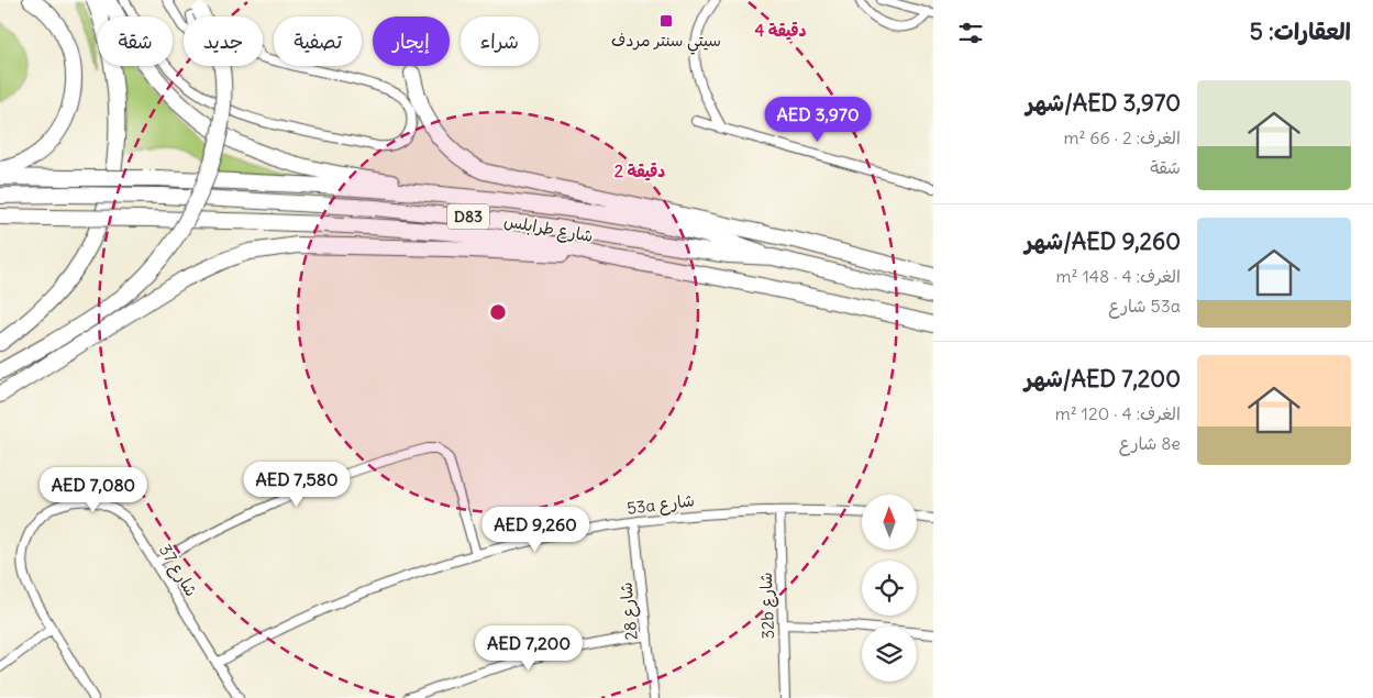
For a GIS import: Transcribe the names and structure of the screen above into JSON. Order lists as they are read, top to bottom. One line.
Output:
{"streets":{"highway":["D83","شارع طرابلس"],"street":["53a شارع","شارع 37","32b شارع","شارع 28"]},"crossings":[["53a شارع","شارع 37"],["53a شارع","32b شارع"],["53a شارع","شارع 28"]],"places":{"transit":["سيتي سنتر مردف"]},"north":"top","page":{"heading":"العقارات: 5","chip":["شراء","إيجار","تصفية","جديد","شقة"],"list":[{"name":"AED 3,970/شهر","note":"الغرف: 2 · 66 m² · شقة"},{"name":"AED 9,260/شهر","note":"الغرف: 4 · 148 m² · 53a شارع"},{"name":"AED 7,200/شهر","note":"الغرف: 4 · 120 m² · 8e شارع"}],"price":["AED 3,970","AED 7,580","AED 7,080","AED 9,260","AED 7,200"]},"rings":["4 دقيقة","2 دقيقة"]}
